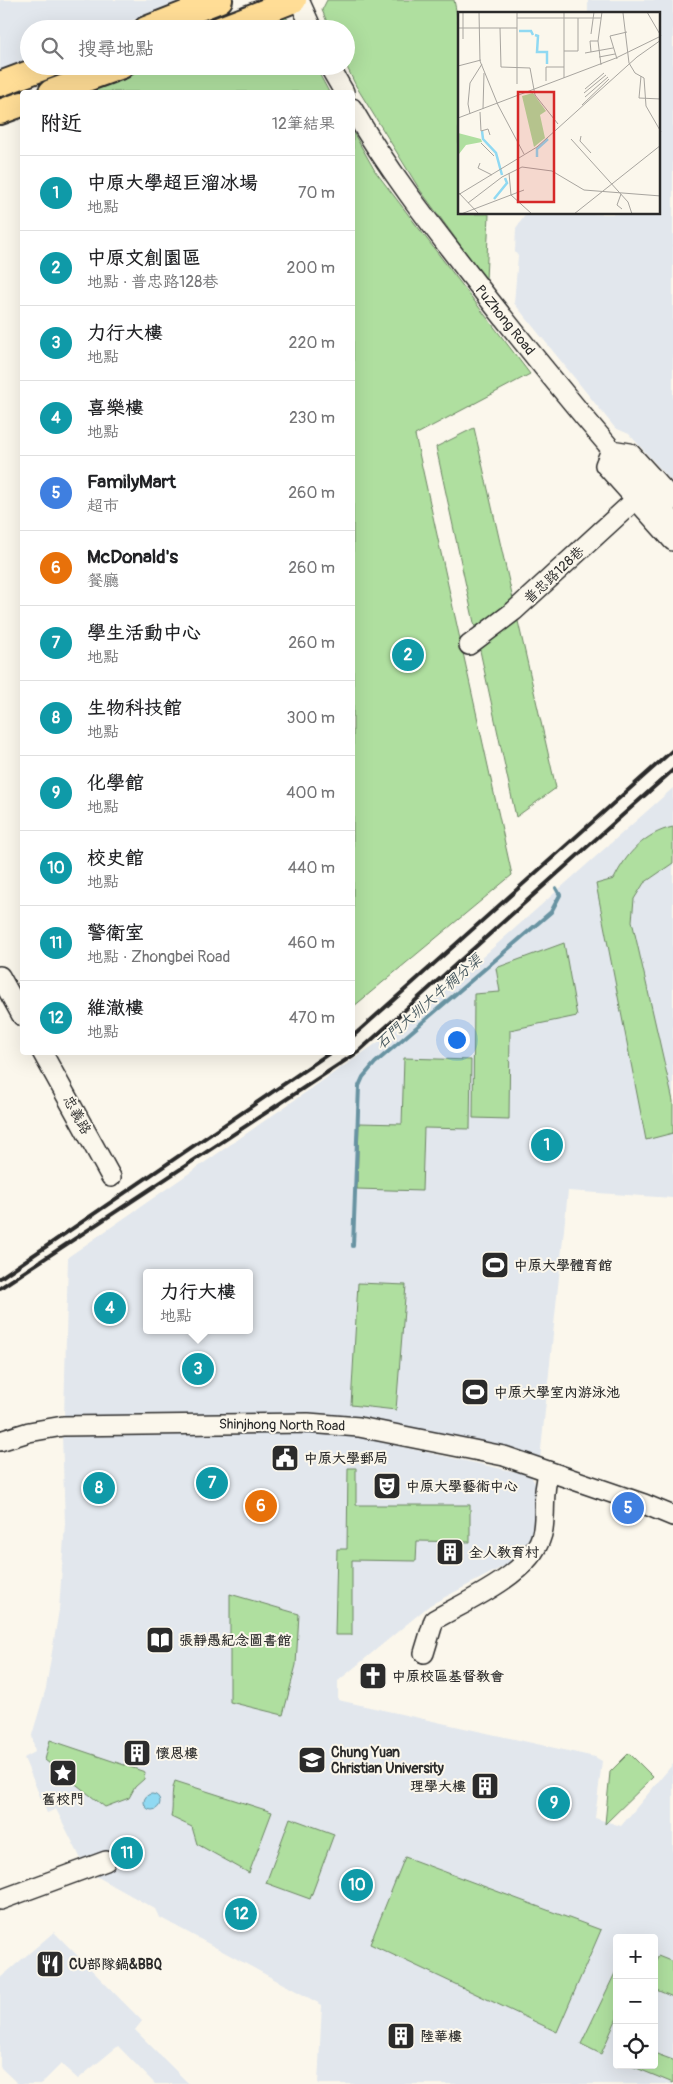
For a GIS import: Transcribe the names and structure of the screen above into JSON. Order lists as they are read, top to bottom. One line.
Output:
{"streets":{"street":["PuZhong Road","普忠路128巷","忠義路","Shinjhong North Road"]},"water":["石門大圳大牛稠分渠"],"places":{"sports":["中原大學體育館","中原大學室內游泳池"],"public building":["中原大學郵局"],"theatre":["中原大學藝術中心"],"building":["全人教育村","懷恩樓","理學大樓","陸華樓"],"library":["張靜愚紀念圖書館"],"church":["中原校區基督教會"],"school or university":["Chung Yuan Christian University"],"place":["舊校門"],"restaurant":["CU部隊鍋&BBQ"]},"page":{"search":"搜尋地點","heading":["附近","12筆結果"],"list":[{"mark":"1","name":"中原大學超巨溜冰場","note":"地點","value":"70 m"},{"mark":"2","name":"中原文創園區","note":"地點 · 普忠路128巷","value":"200 m"},{"mark":"3","name":"力行大樓","note":"地點","value":"220 m"},{"mark":"4","name":"喜樂樓","note":"地點","value":"230 m"},{"mark":"5","name":"FamilyMart","note":"超市","value":"260 m"},{"mark":"6","name":"McDonald's","note":"餐廳","value":"260 m"},{"mark":"7","name":"學生活動中心","note":"地點","value":"260 m"},{"mark":"8","name":"生物科技館","note":"地點","value":"300 m"},{"mark":"9","name":"化學館","note":"地點","value":"400 m"},{"mark":"10","name":"校史館","note":"地點","value":"440 m"},{"mark":"11","name":"警衛室","note":"地點 · Zhongbei Road","value":"460 m"},{"mark":"12","name":"維澈樓","note":"地點","value":"470 m"}],"pins":["2","1","4","3","7","8","6","5","9","11","10","12"],"popup":["力行大樓","地點"],"map_buttons":["+","−"]}}
